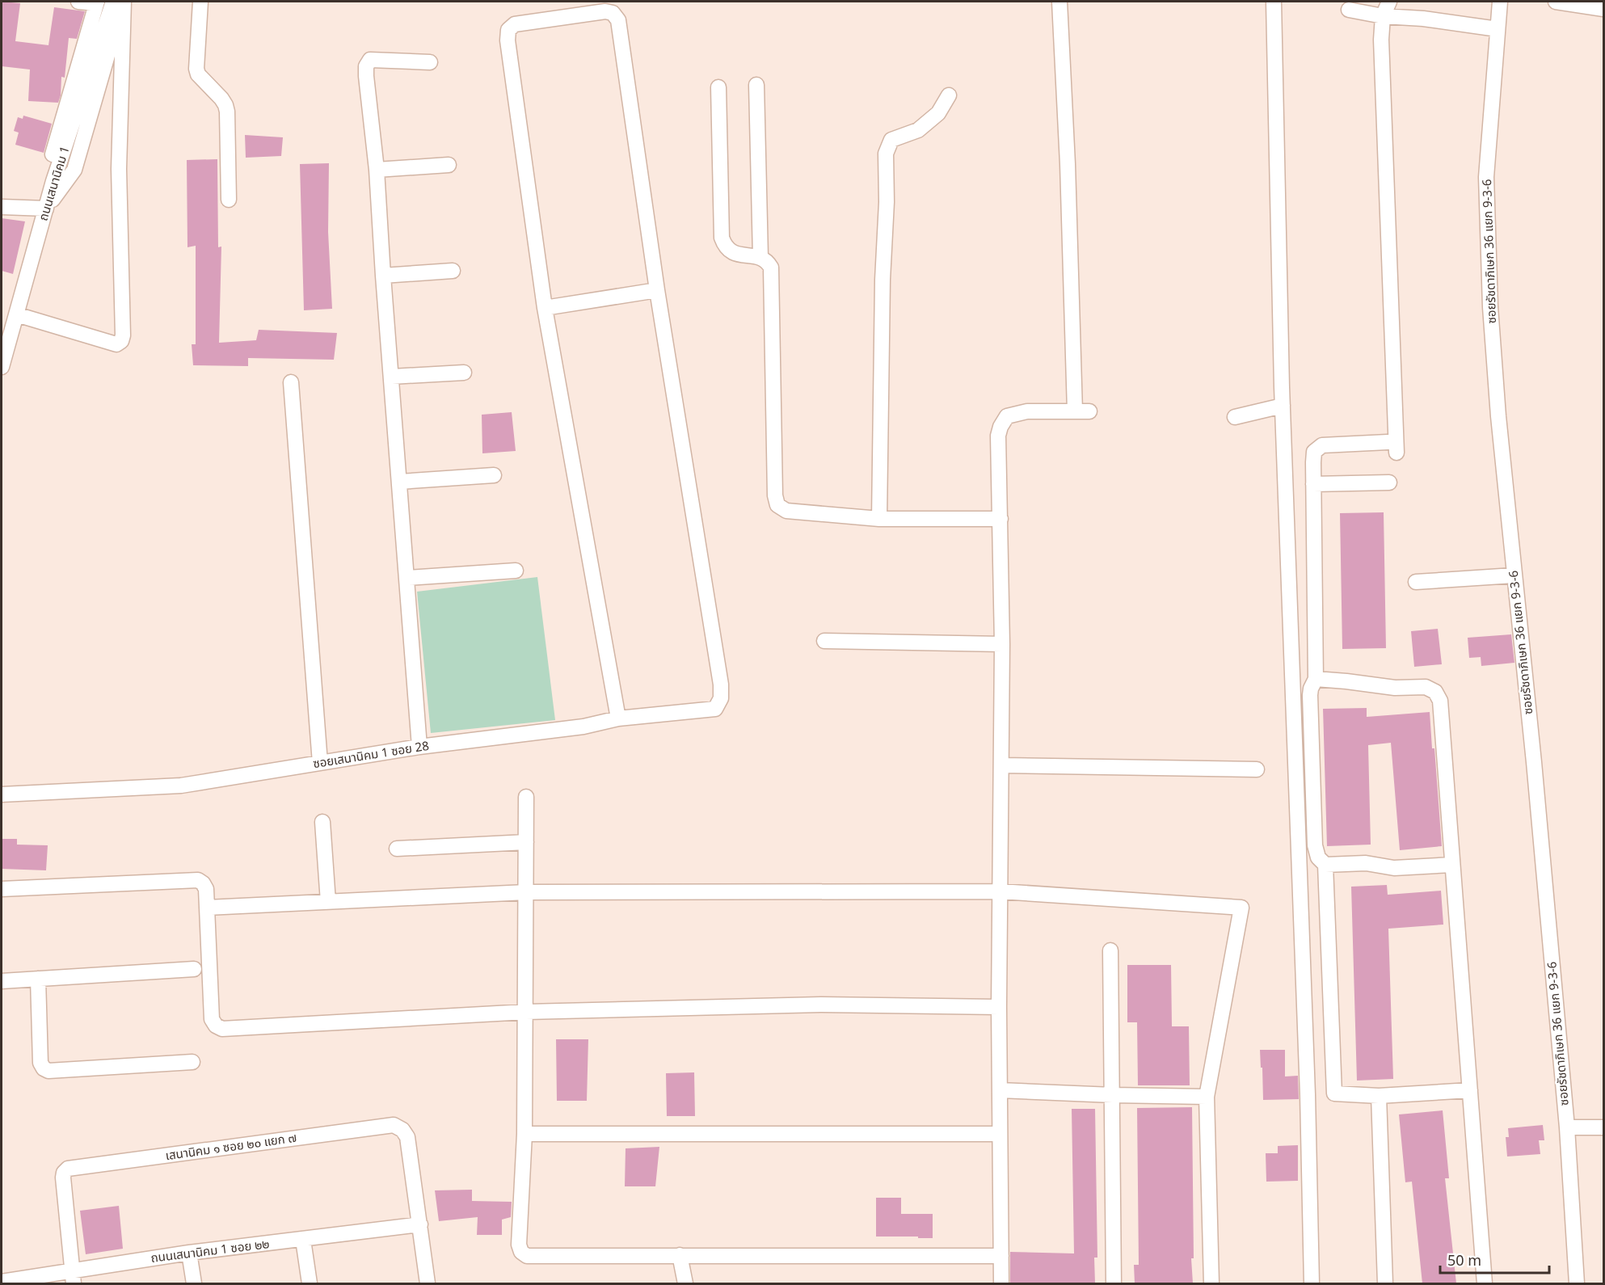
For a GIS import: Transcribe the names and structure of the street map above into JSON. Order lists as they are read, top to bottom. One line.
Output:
{"streets":{"street":["ถนนเสนานิคม 1","ซอยรัชดาภิเษก 36 แยก 9-3-6","ซอยเสนานิคม 1 ซอย 28","เสนานิคม ๑ ซอย ๒๐ แยก ๗","ถนนเสนานิคม 1 ซอย ๒๒"]},"crossings":[["เสนานิคม ๑ ซอย ๒๐ แยก ๗","ถนนเสนานิคม 1 ซอย ๒๒"]],"scale_bar":"50 m"}
